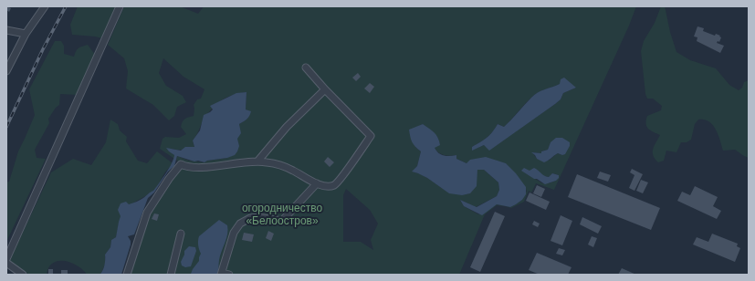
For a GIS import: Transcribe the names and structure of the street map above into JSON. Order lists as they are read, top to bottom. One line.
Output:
{"parks":["огородничество «Белоостров»"]}
